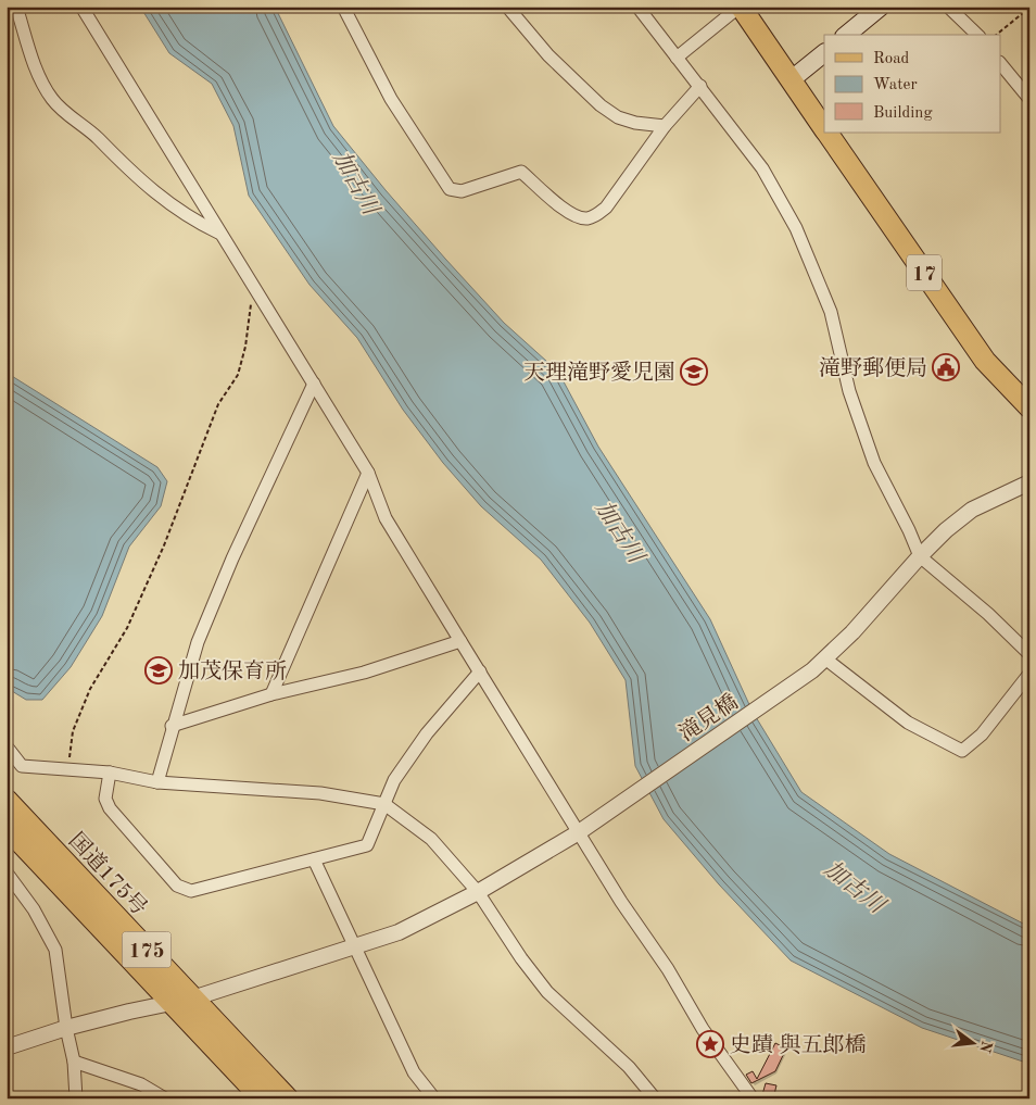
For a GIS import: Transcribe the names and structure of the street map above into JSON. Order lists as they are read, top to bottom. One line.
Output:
{"streets":{"main road":["17","国道175号","175"],"street":["滝見橋"]},"crossings":[["滝見橋","国道175号"]],"water":["加古川"],"places":{"public building":["滝野郵便局"],"school or university":["天理滝野愛児園","加茂保育所"],"place":["史蹟 與五郎橋"]},"legend":["Road","Water","Building"],"north":"right"}
